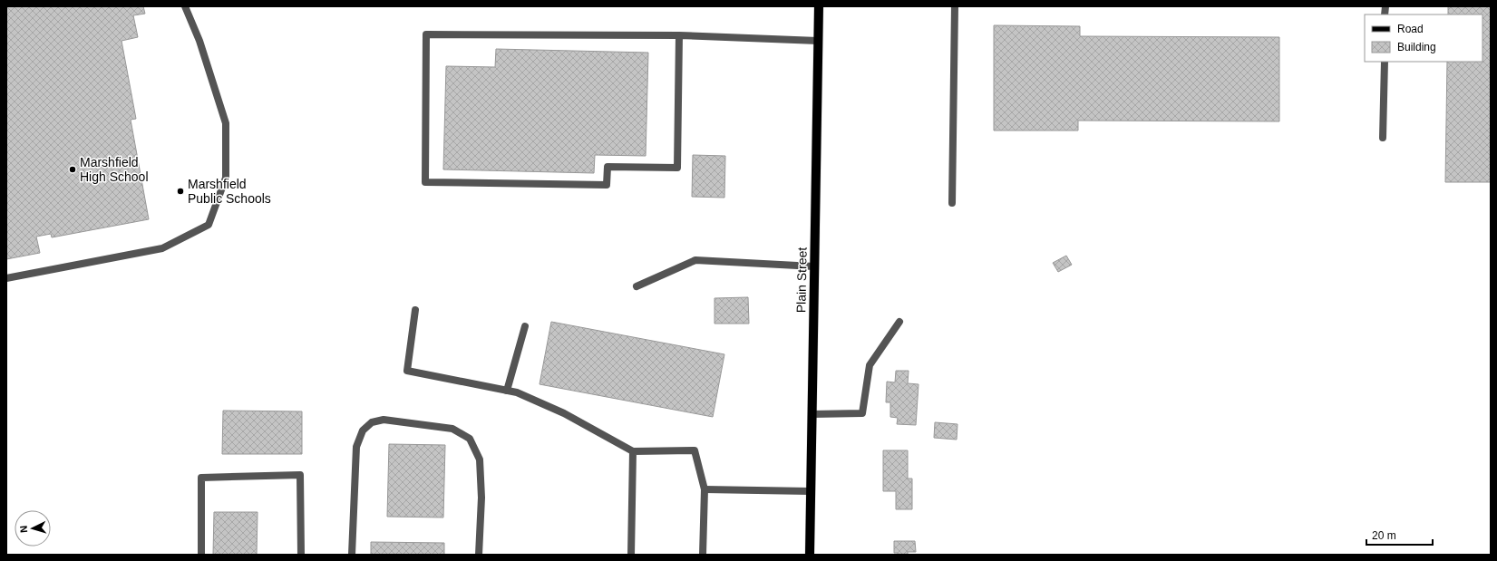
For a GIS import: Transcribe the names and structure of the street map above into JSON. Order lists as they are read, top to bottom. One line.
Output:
{"streets":{"main road":["Plain Street"]},"places":["Marshfield High School","Marshfield Public Schools"],"legend":["Road","Building"],"scale_bar":"20 m","north":"left"}
